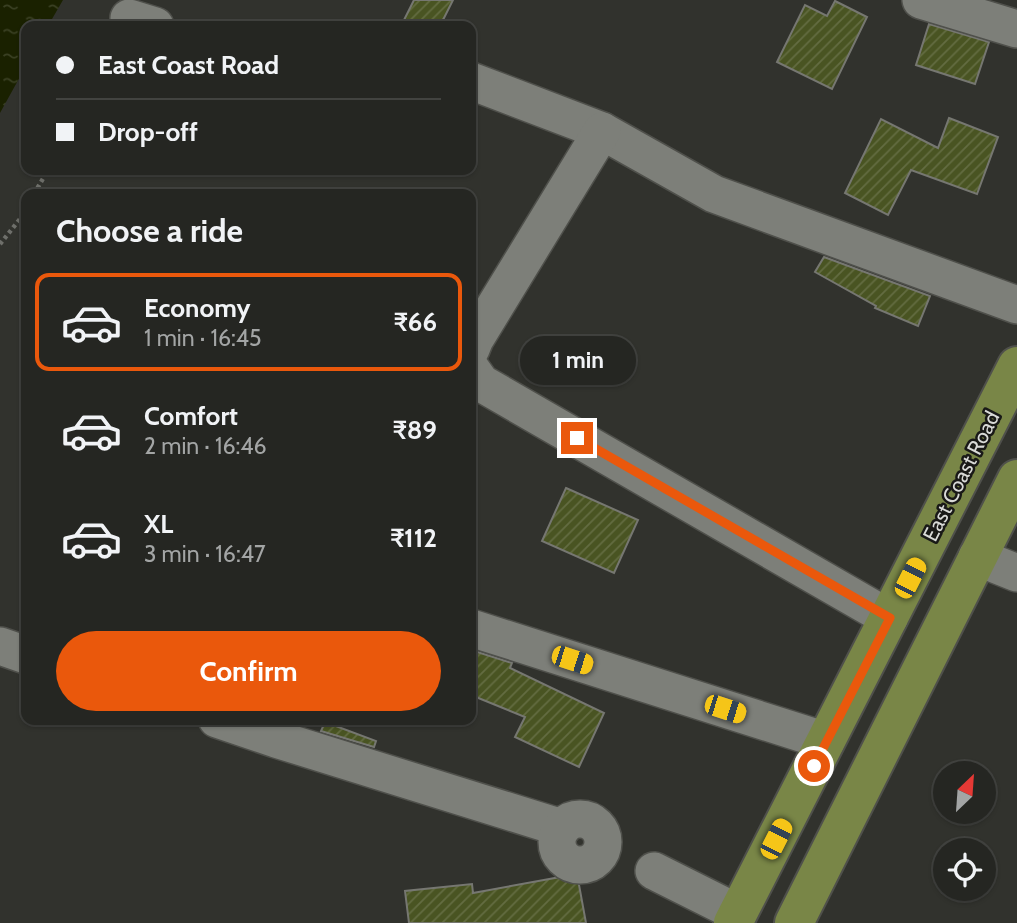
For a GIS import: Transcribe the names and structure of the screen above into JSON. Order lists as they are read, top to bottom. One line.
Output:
{"streets":{"main road":["East Coast Road"]},"north":"top right","page":{"banner":["East Coast Road","Drop-off"],"heading":"Choose a ride","list":[{"name":"Economy","note":"1 min · 16:45","value":"₹66"},{"name":"Comfort","note":"2 min · 16:46","value":"₹89"},{"name":"XL","note":"3 min · 16:47","value":"₹112"}],"bubble":"1 min","buttons":"Confirm"}}
